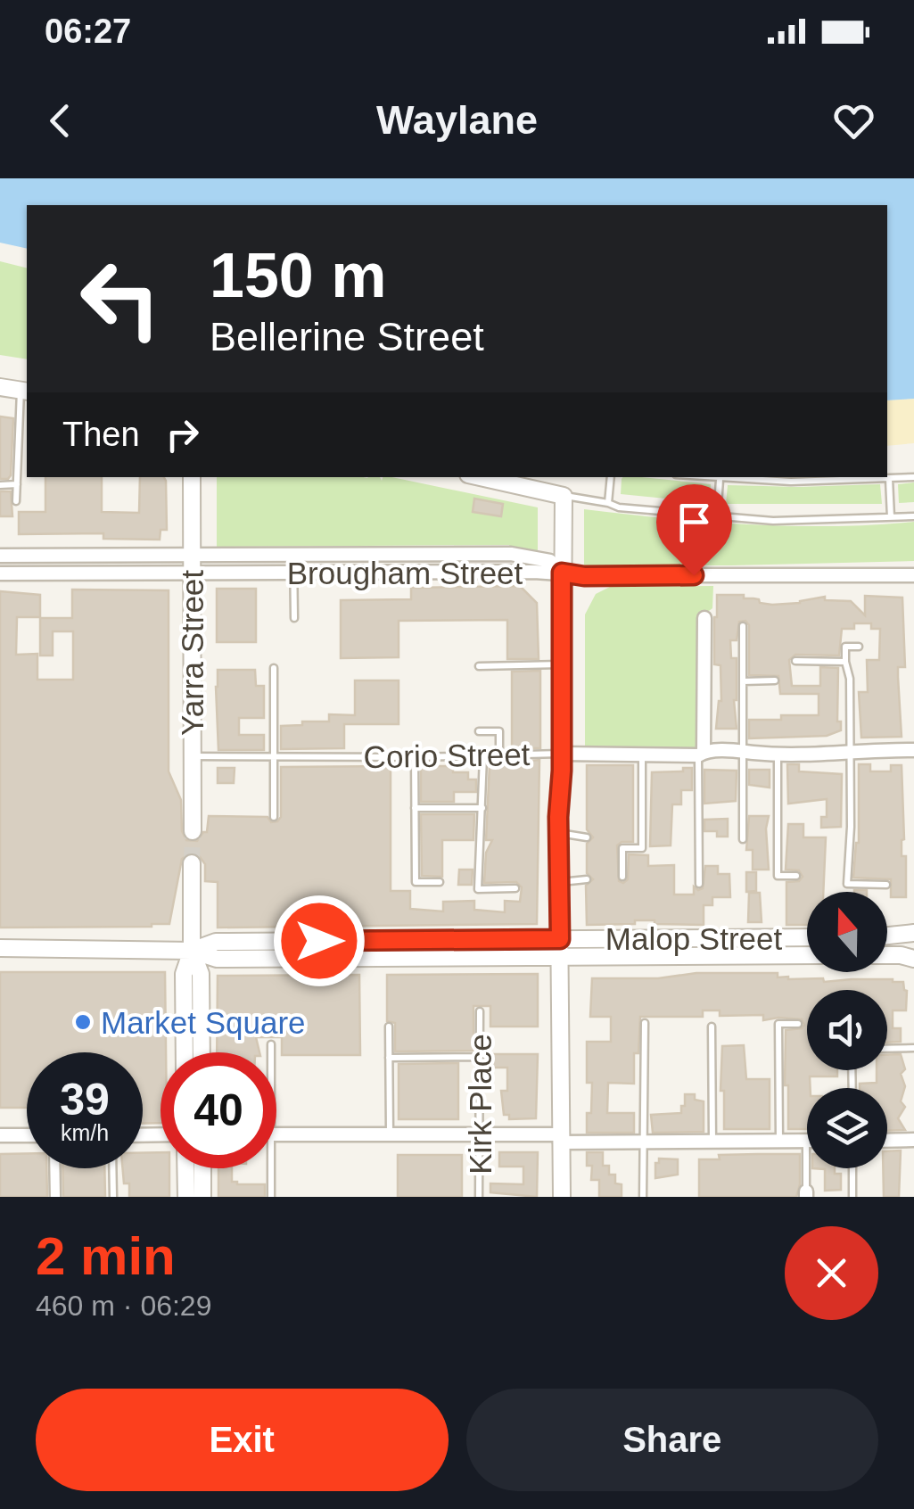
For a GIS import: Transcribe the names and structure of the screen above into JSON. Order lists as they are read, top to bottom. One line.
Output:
{"streets":{"street":["Brougham Street","Yarra Street","Corio Street","Malop Street"],"lane":["Kirk Place"]},"crossings":[["Brougham Street","Yarra Street"],["Yarra Street","Corio Street"]],"places":["Market Square"],"north":"top","page":{"status":"06:27","header":"Waylane","turn":["150 m","Bellerine Street"],"then":"Then","speed":"39 km/h","limit":"40","heading":["2 min","460 m · 06:29"],"buttons":["Exit","Share"]}}
